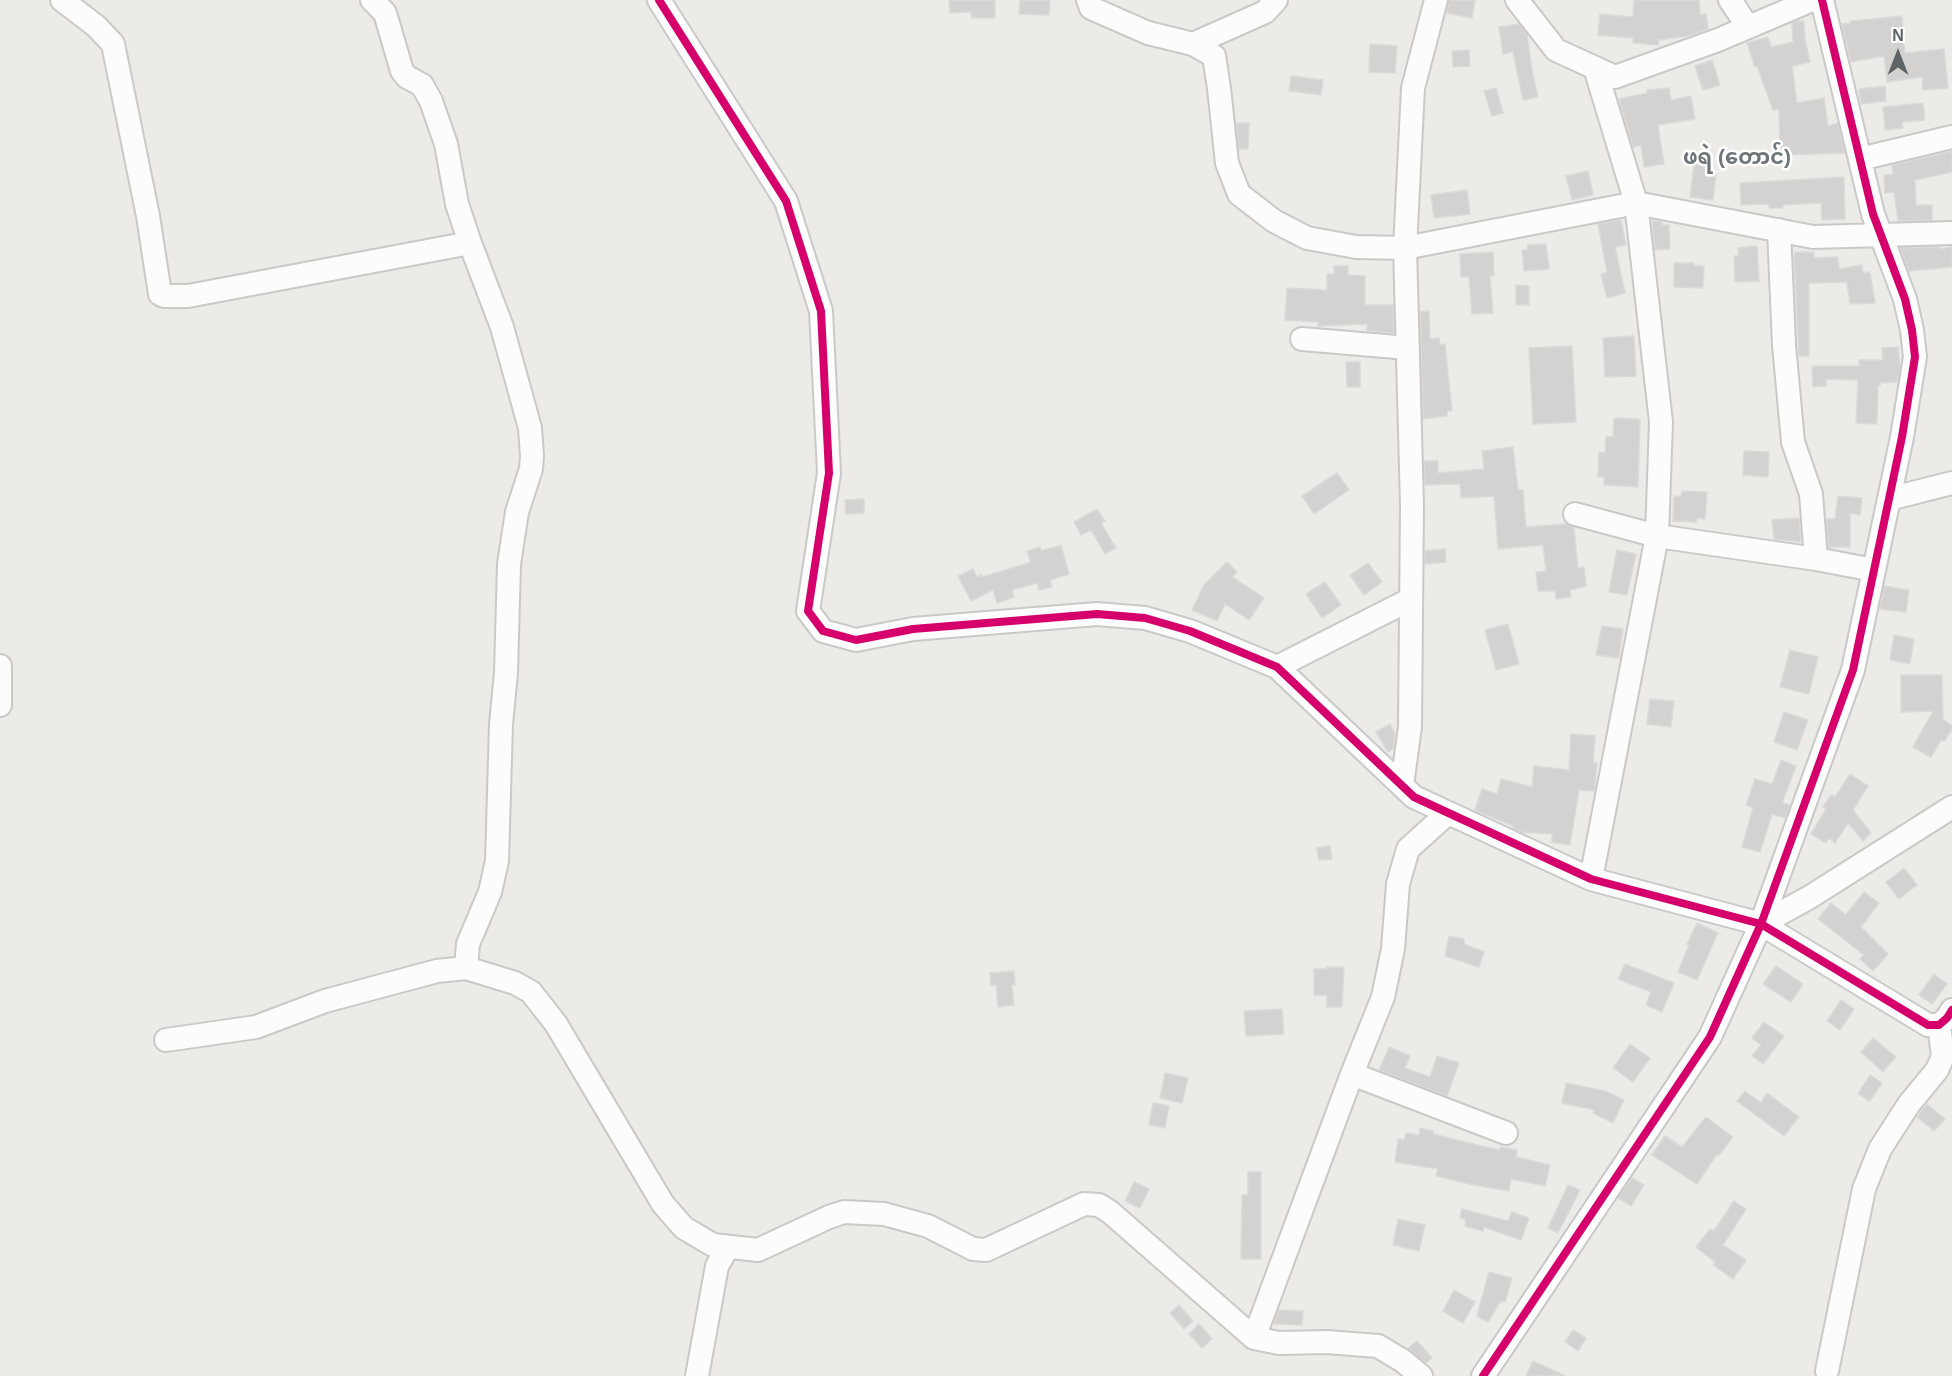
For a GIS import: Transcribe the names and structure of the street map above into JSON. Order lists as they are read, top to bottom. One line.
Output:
{"districts":["ဖရဲ (တောင်)"],"north":"top"}
